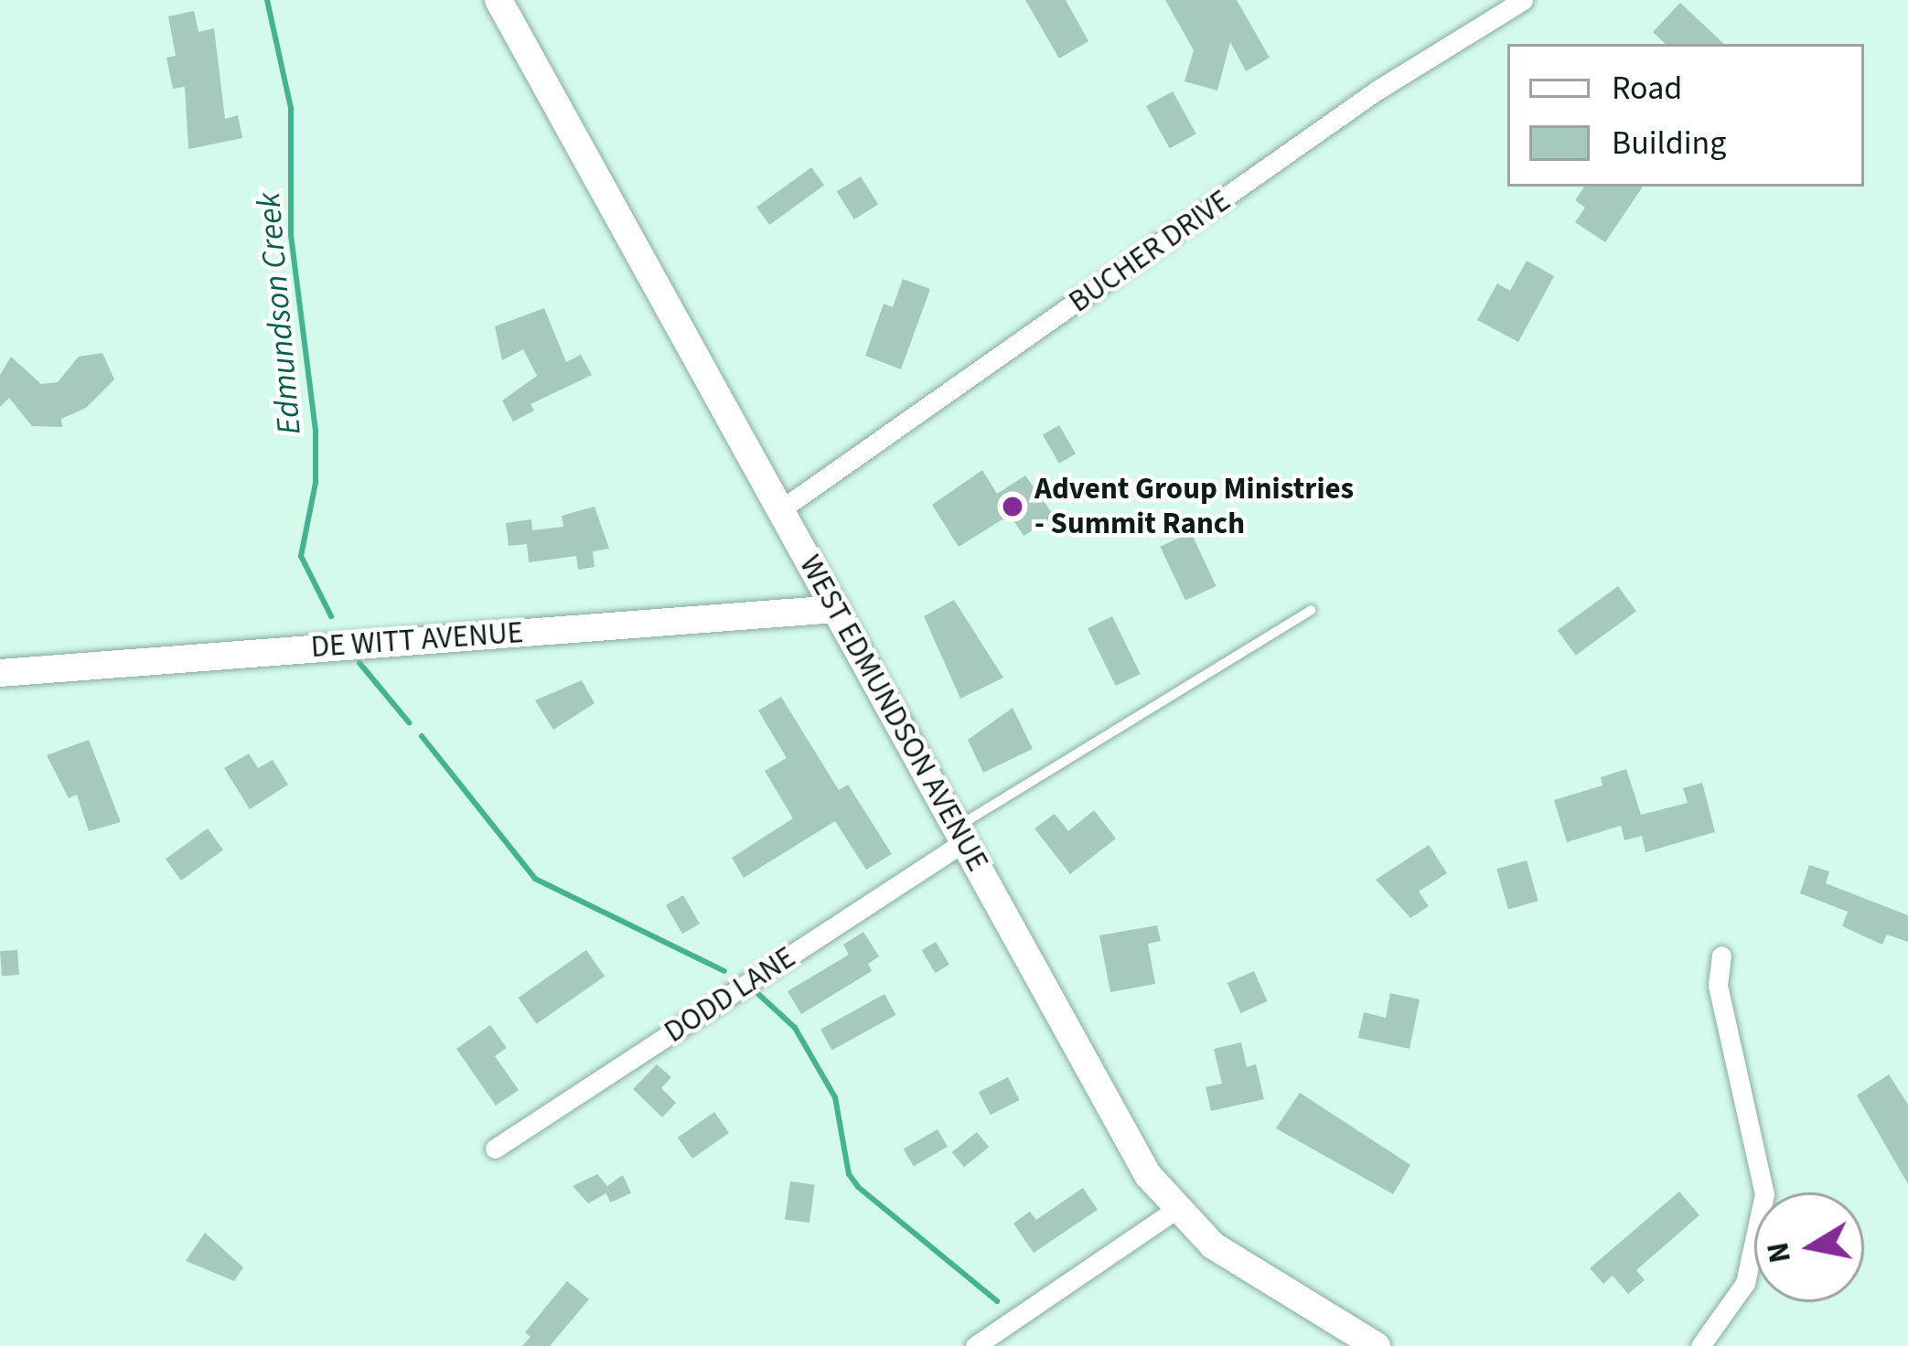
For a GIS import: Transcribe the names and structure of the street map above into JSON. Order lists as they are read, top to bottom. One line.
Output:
{"streets":{"street":["BUCHER DRIVE","DE WITT AVENUE","WEST EDMUNDSON AVENUE","DODD LANE"]},"crossings":[["BUCHER DRIVE","WEST EDMUNDSON AVENUE"],["DE WITT AVENUE","WEST EDMUNDSON AVENUE"],["WEST EDMUNDSON AVENUE","DODD LANE"]],"water":["Edmundson Creek"],"places":["Advent Group Ministries - Summit Ranch"],"legend":["Road","Building"],"north":"left"}
